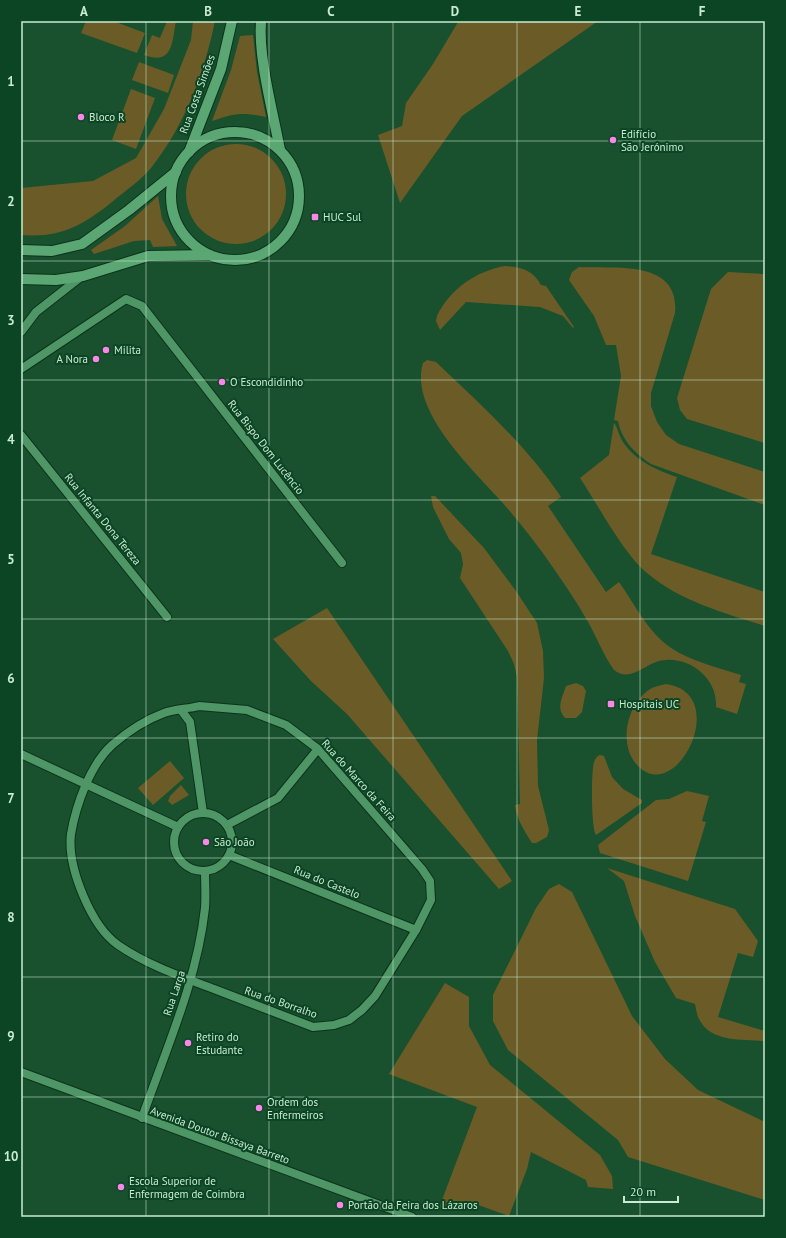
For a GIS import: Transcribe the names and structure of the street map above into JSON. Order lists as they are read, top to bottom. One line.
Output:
{"streets":{"main road":["Rua Costa Simões"],"street":["Rua Bispo Dom Lucêncio","Rua Infanta Dona Tereza","Rua do Marco da Feira","Rua do Castelo","Rua Larga","Rua do Borralho","Avenida Doutor Bissaya Barreto"]},"crossings":[["Rua do Marco da Feira","Rua do Castelo"],["Rua do Marco da Feira","Rua do Borralho"],["Rua do Castelo","Rua Larga"],["Rua do Castelo","Rua do Borralho"],["Rua Larga","Rua do Borralho"],["Rua Larga","Avenida Doutor Bissaya Barreto"]],"places":{"other":["Bloco R","Edifício São Jerónimo","Milita","A Nora","O Escondidinho","São João","Retiro do Estudante","Ordem dos Enfermeiros","Escola Superior de Enfermagem de Coimbra","Portão da Feira dos Lázaros"],"transit":["HUC Sul","Hospitais UC"]},"scale_bar":"20 m","grid":{"columns":["A","B","C","D","E","F"],"rows":["1","2","3","4","5","6","7","8","9","10"]}}
